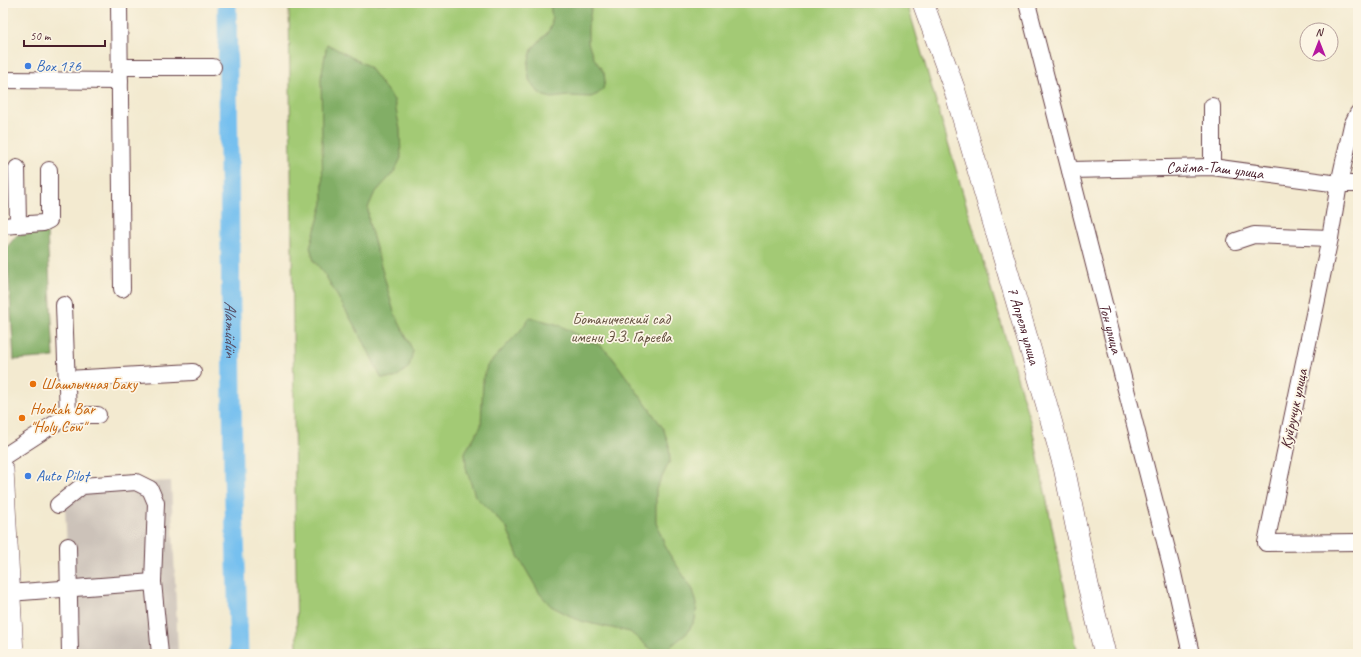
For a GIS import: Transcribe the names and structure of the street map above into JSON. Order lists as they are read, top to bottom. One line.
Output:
{"streets":{"main road":["7 Апреля улица"],"street":["Сайма-Таш улица","Тон улица","Куйручук улица"]},"crossings":[["Сайма-Таш улица","Тон улица"],["Сайма-Таш улица","Куйручук улица"]],"water":["Alamüdün"],"parks":["Ботанический сад имени Э.З. Гареева"],"places":["Box 176","Шашлычная Баку","Hookah Bar \"Holy Cow\"","Auto Pilot"],"scale_bar":"50 m","north":"top"}
